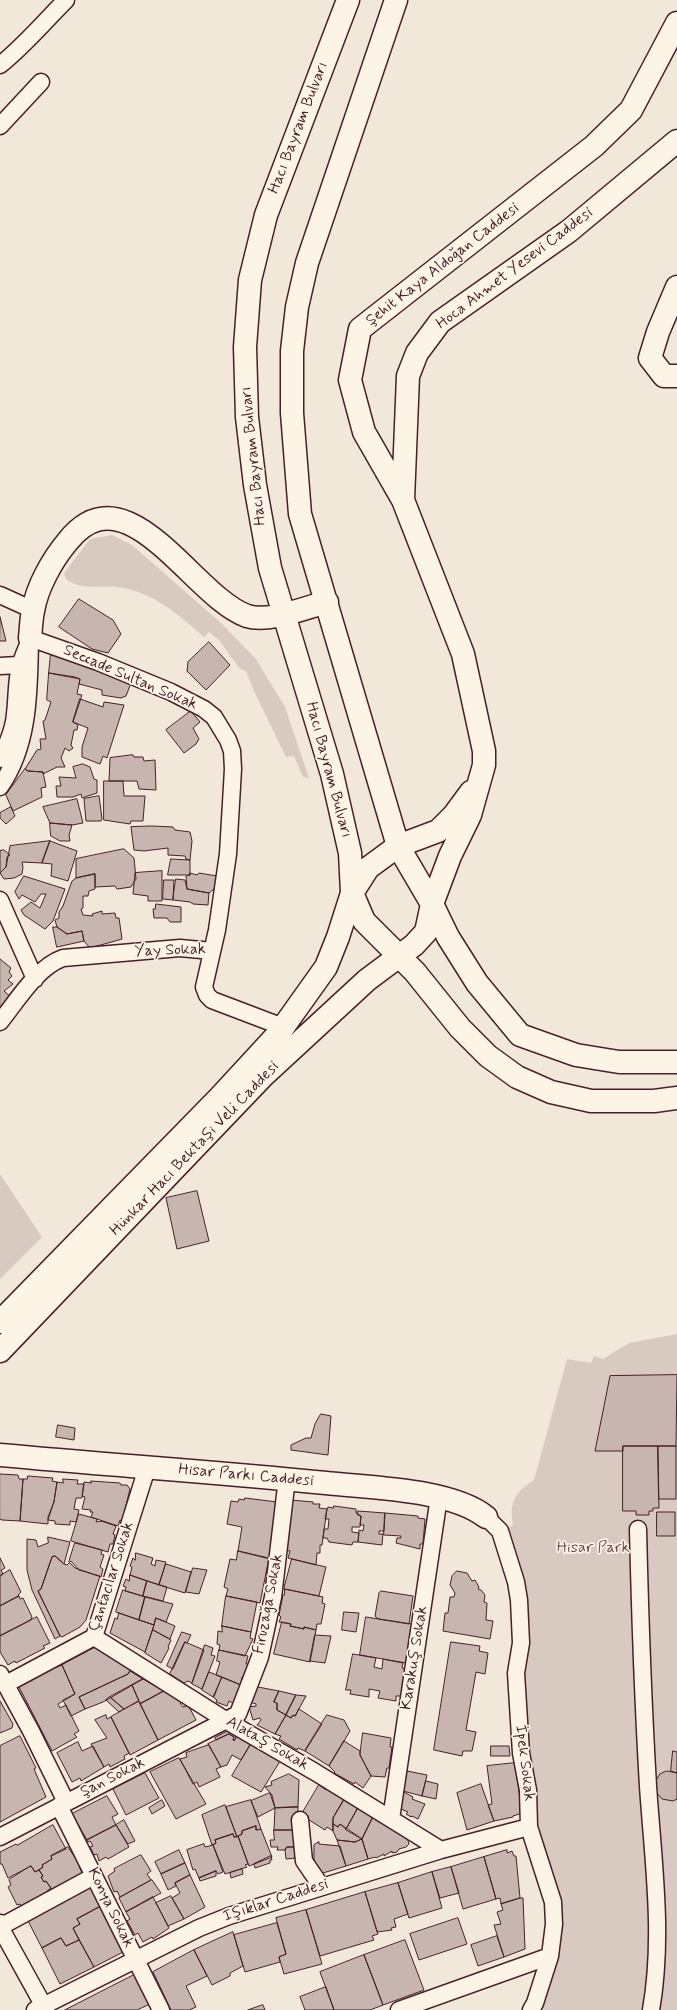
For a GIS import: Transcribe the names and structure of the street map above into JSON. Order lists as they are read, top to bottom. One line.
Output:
{"streets":{"street":["Hacı Bayram Bulvarı","Şehit Kaya Aldoğan Caddesi","Hoca Ahmet Yesevi Caddesi","Seccade Sultan Sokak","Yay Sokak","Hünkar Hacı Bektaşi Veli Caddesi","Hisar Parkı Caddesi","Çantacılar Sokak","Firuzağa Sokak","Karakuş Sokak","Alataş Sokak","İpek Sokak","Şan Sokak","Işıklar Caddesi","Konya Sokak"]},"crossings":[["Hacı Bayram Bulvarı","Hünkar Hacı Bektaşi Veli Caddesi"],["Şehit Kaya Aldoğan Caddesi","Hoca Ahmet Yesevi Caddesi"],["Seccade Sultan Sokak","Yay Sokak"],["Hisar Parkı Caddesi","Çantacılar Sokak"],["Hisar Parkı Caddesi","Firuzağa Sokak"],["Hisar Parkı Caddesi","Karakuş Sokak"],["Hisar Parkı Caddesi","İpek Sokak"],["Çantacılar Sokak","Alataş Sokak"],["Çantacılar Sokak","Konya Sokak"],["Firuzağa Sokak","Alataş Sokak"],["Firuzağa Sokak","Şan Sokak"],["Karakuş Sokak","Alataş Sokak"],["Alataş Sokak","Şan Sokak"],["Alataş Sokak","Işıklar Caddesi"],["İpek Sokak","Işıklar Caddesi"],["Şan Sokak","Konya Sokak"],["Işıklar Caddesi","Konya Sokak"]],"parks":["Hisar Park"]}
